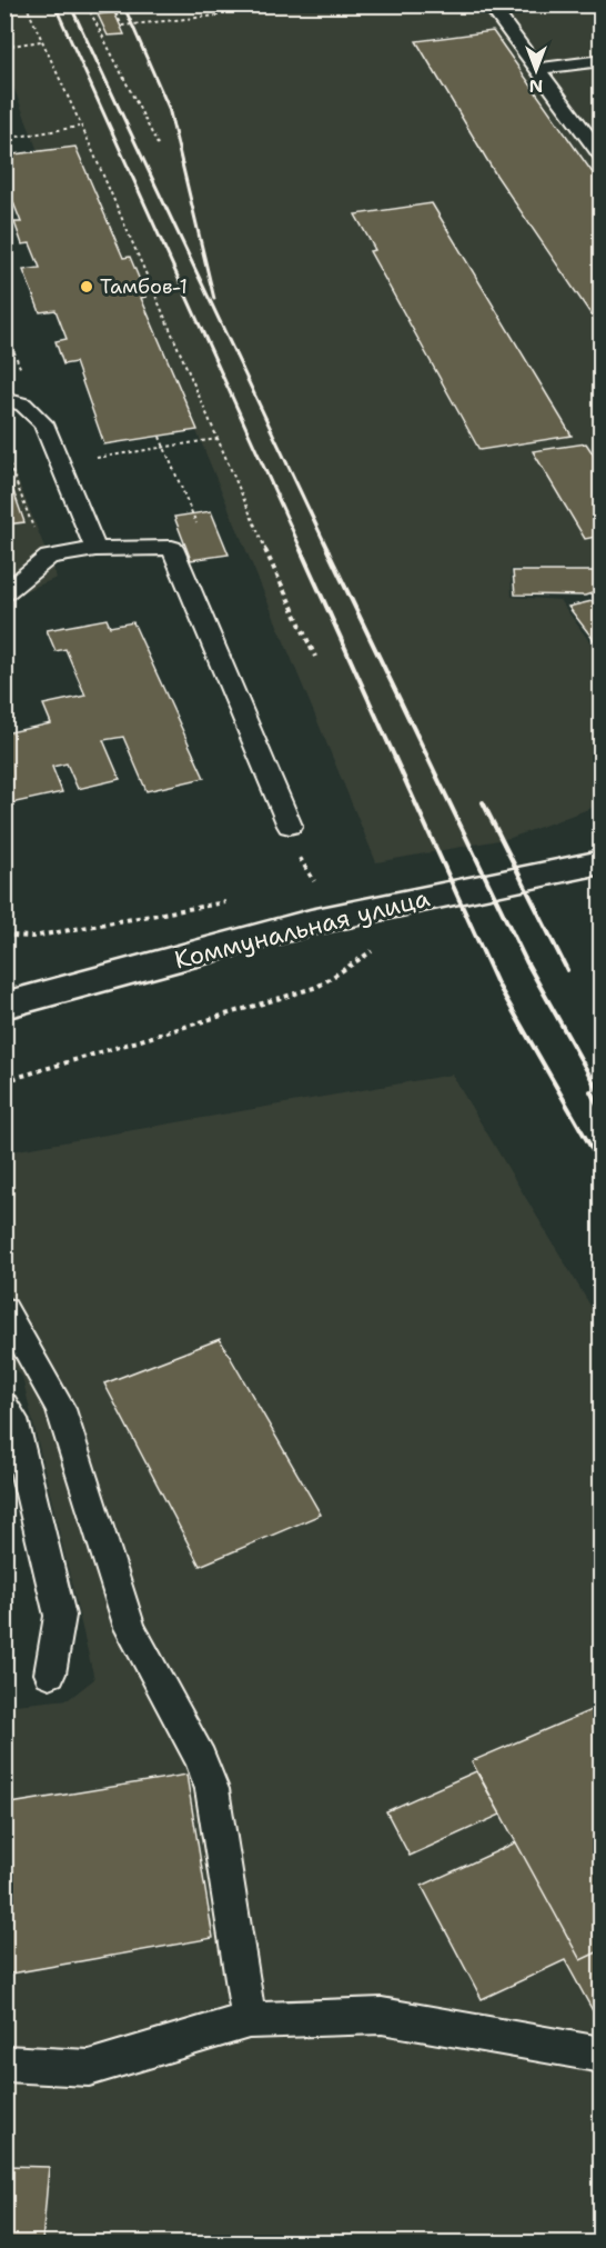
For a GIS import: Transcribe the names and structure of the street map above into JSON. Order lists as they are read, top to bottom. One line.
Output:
{"streets":{"main road":["Коммунальная улица"]},"places":["Тамбов-1"],"north":"bottom"}
